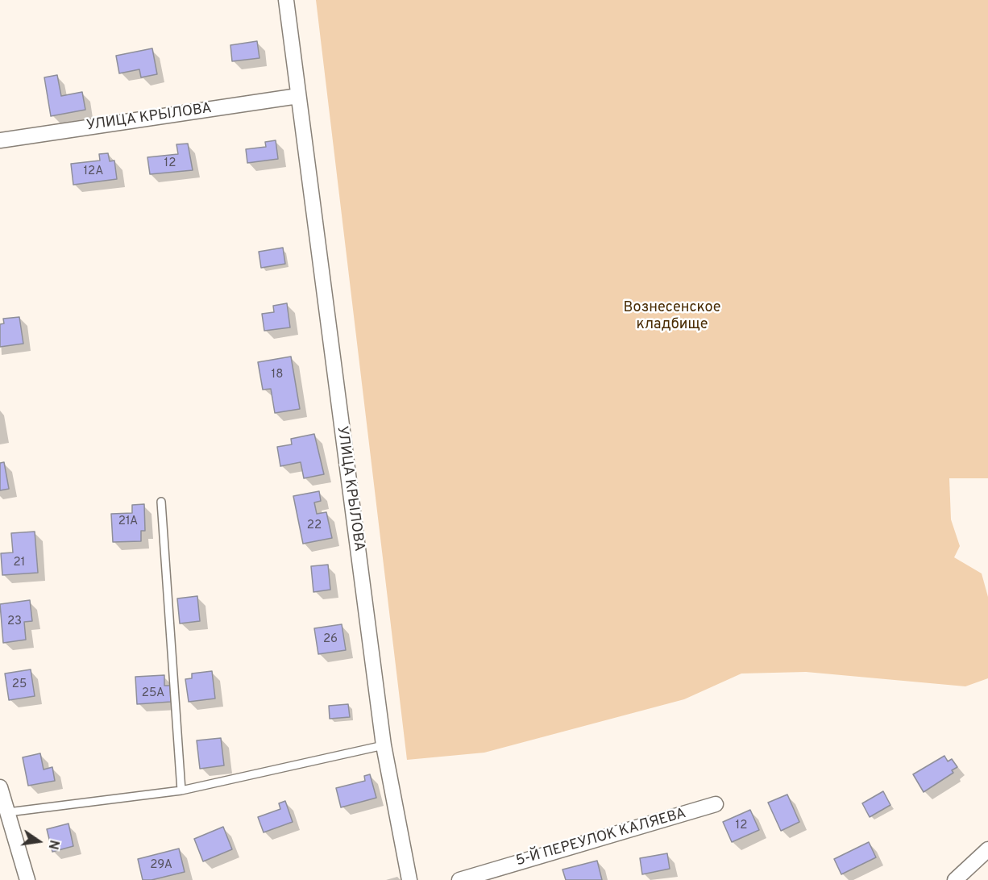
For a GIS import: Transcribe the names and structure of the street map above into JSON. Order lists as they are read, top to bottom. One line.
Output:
{"streets":{"street":["УЛИЦА КРЫЛОВА","5-Й ПЕРЕУЛОК КАЛЯЕВА"]},"parks":["Вознесенское кладбище"],"house_numbers":["12","12А","18","21А","22","21","23","26","25","25А","12","29А"],"north":"right"}
